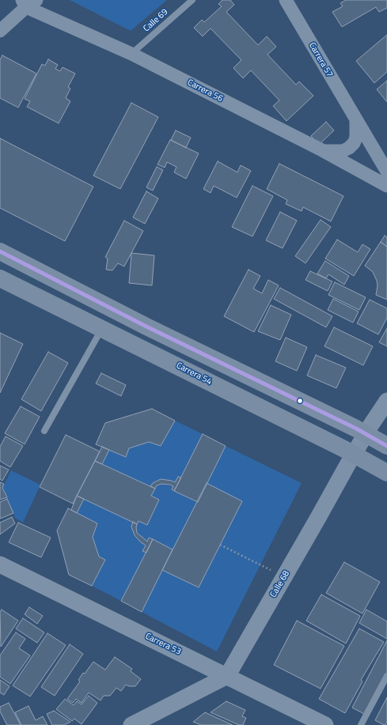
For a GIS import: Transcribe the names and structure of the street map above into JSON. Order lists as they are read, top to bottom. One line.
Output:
{"streets":{"main road":["Carrera 54"],"street":["Carrera 57","Carrera 56","Calle 68","Carrera 53"],"lane":["Calle 69"]},"crossings":[["Calle 69","Carrera 56"],["Carrera 54","Calle 68"],["Calle 68","Carrera 53"]]}
